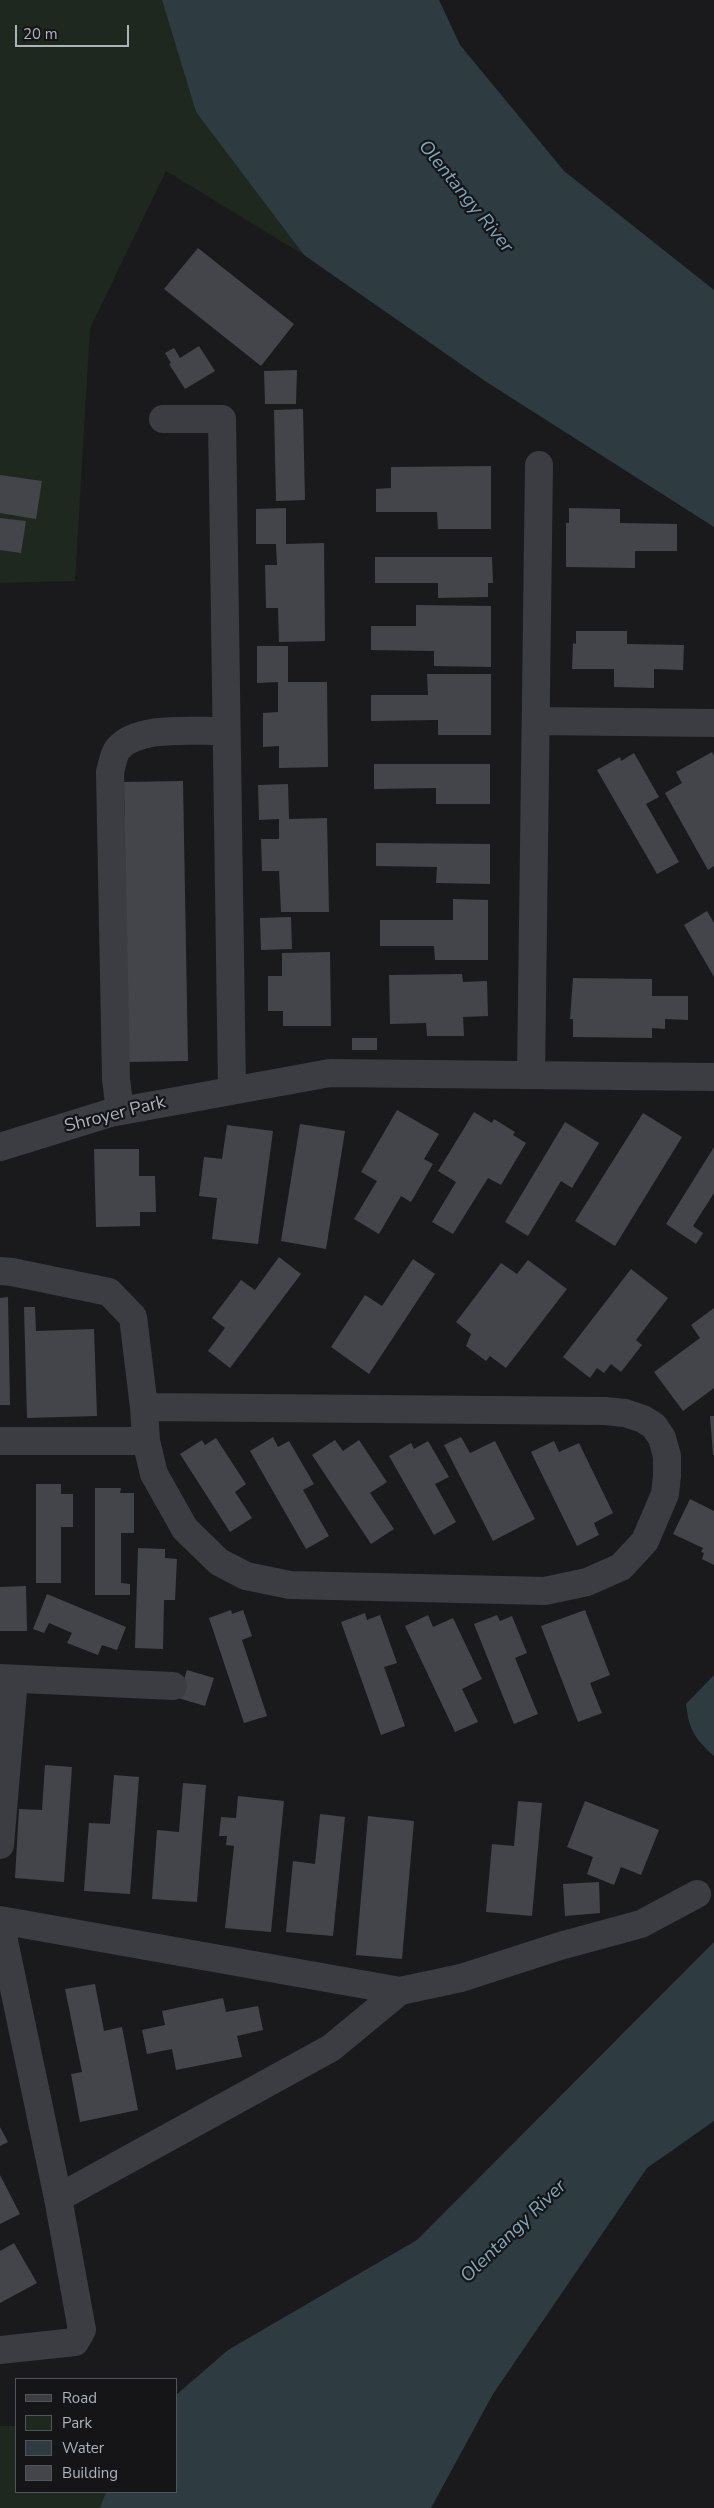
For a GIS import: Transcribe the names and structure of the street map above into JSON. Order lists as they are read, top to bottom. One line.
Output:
{"streets":{"street":["Shroyer Park"]},"water":["Olentangy River"],"legend":["Road","Park","Water","Building"],"scale_bar":"20 m"}
